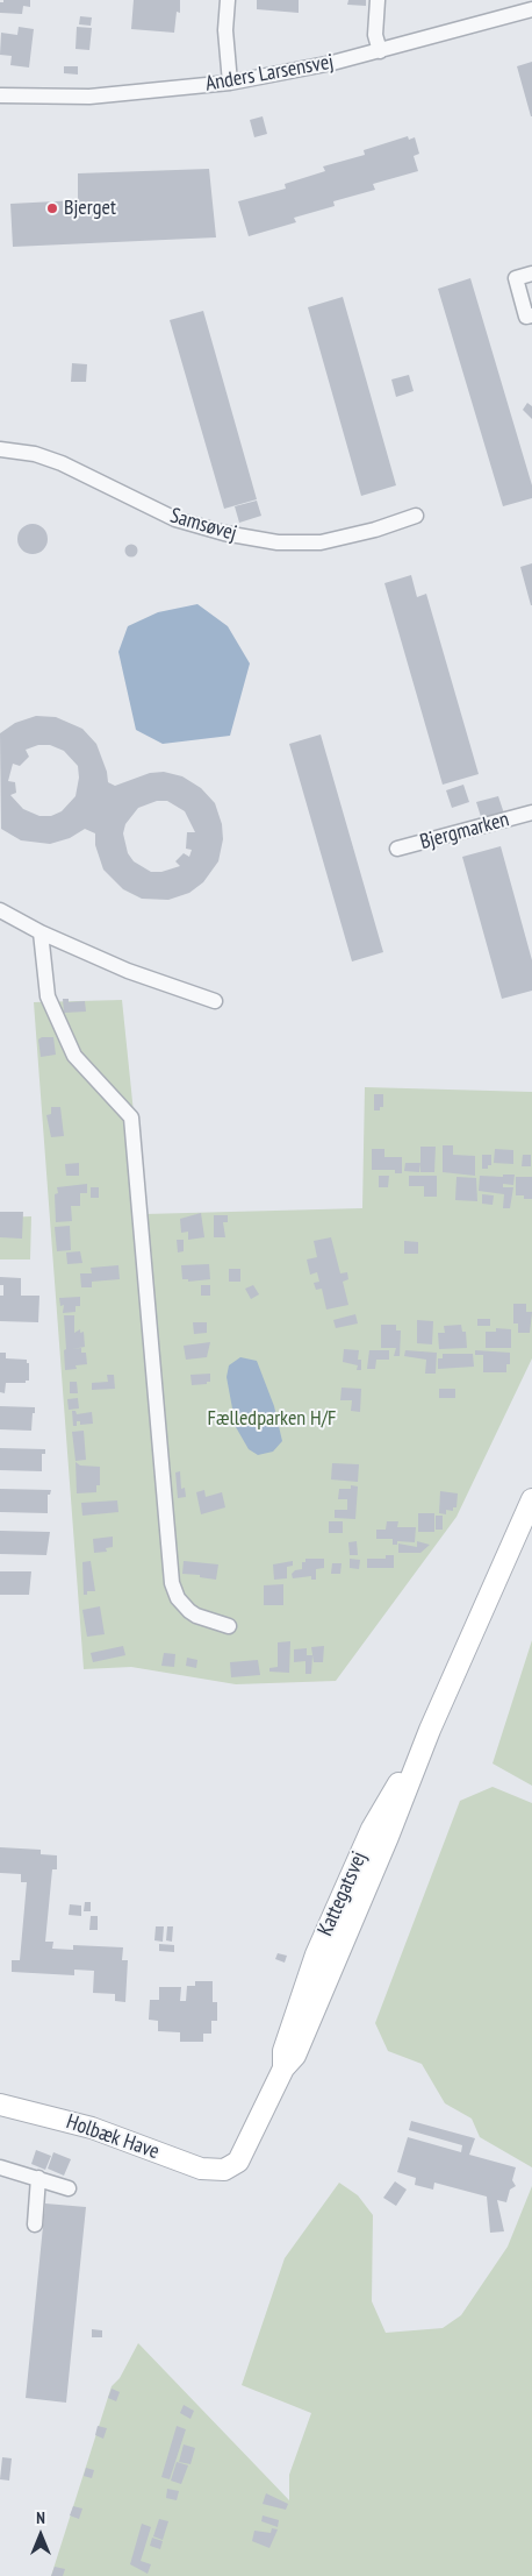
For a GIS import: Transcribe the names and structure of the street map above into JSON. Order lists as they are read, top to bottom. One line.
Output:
{"streets":{"street":["Anders Larsensvej","Samsøvej","Bjergmarken","Kattegatsvej","Holbæk Have"]},"crossings":[["Kattegatsvej","Holbæk Have"]],"parks":["Fælledparken H/F"],"places":["Bjerget"],"north":"top"}
